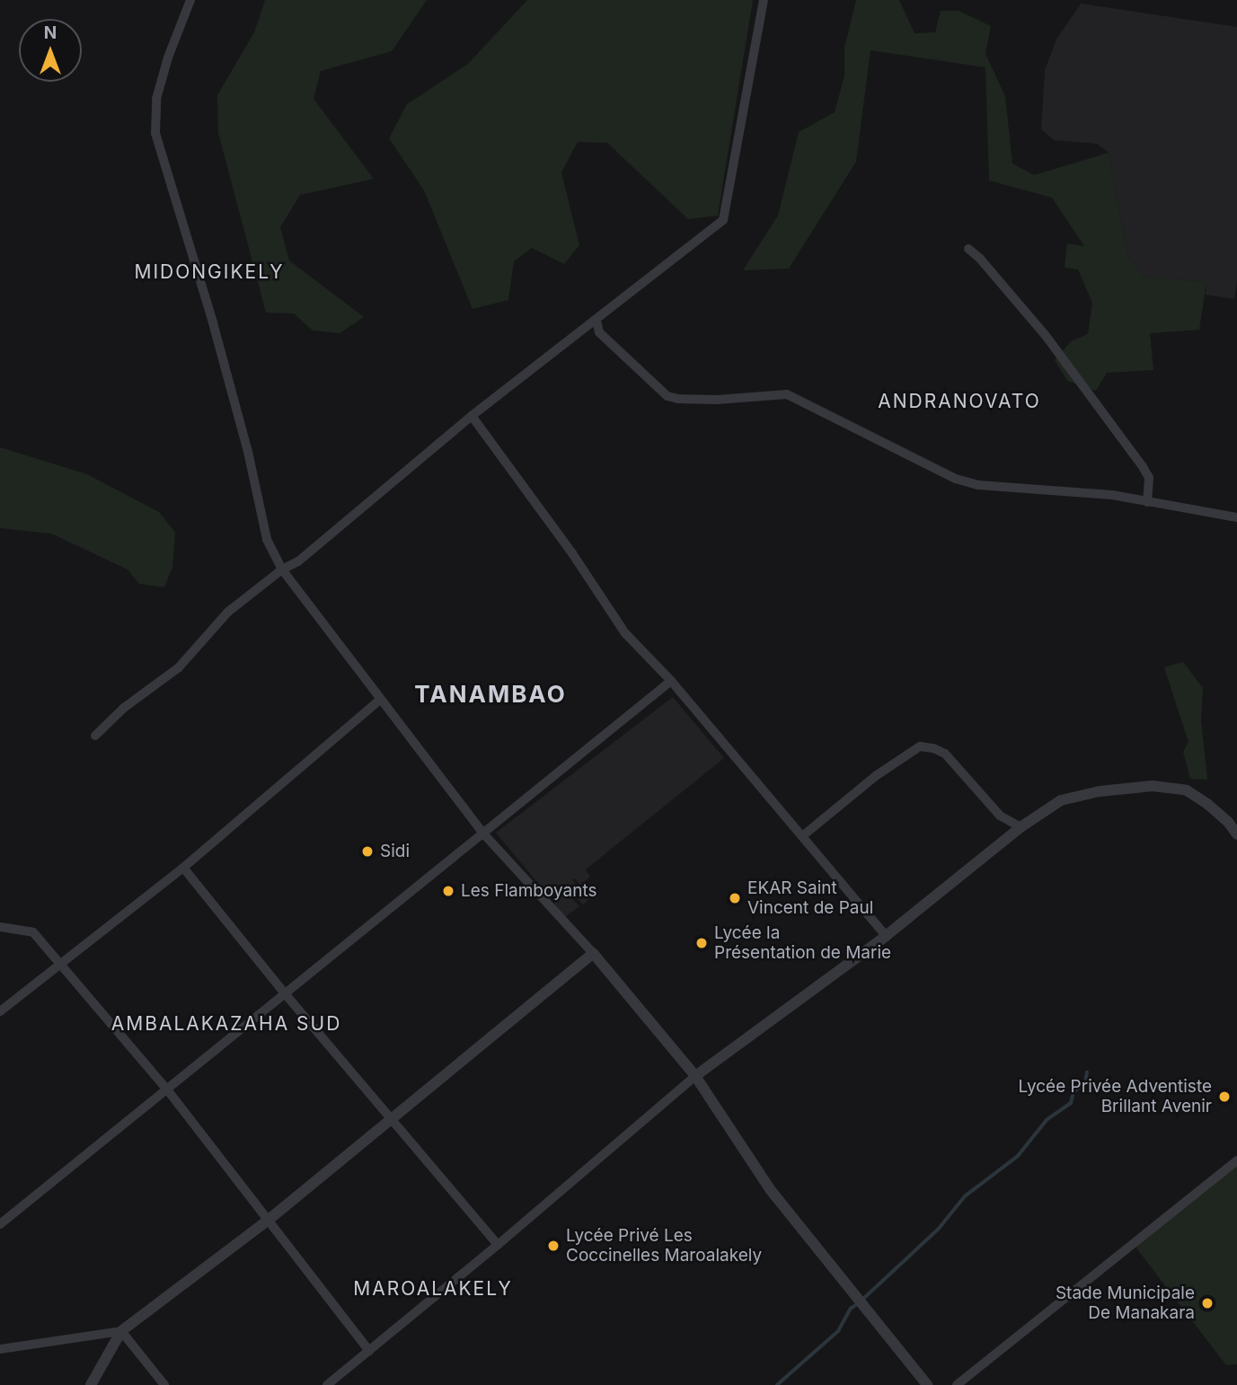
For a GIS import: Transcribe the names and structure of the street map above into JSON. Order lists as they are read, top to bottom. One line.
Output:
{"districts":["MIDONGIKELY","ANDRANOVATO","TANAMBAO","AMBALAKAZAHA SUD","MAROALAKELY"],"places":["Sidi","Les Flamboyants","EKAR Saint Vincent de Paul","Lycée la Présentation de Marie","Lycée Privée Adventiste Brillant Avenir","Lycée Privé Les Coccinelles Maroalakely","Stade Municipale De Manakara"],"north":"top"}
